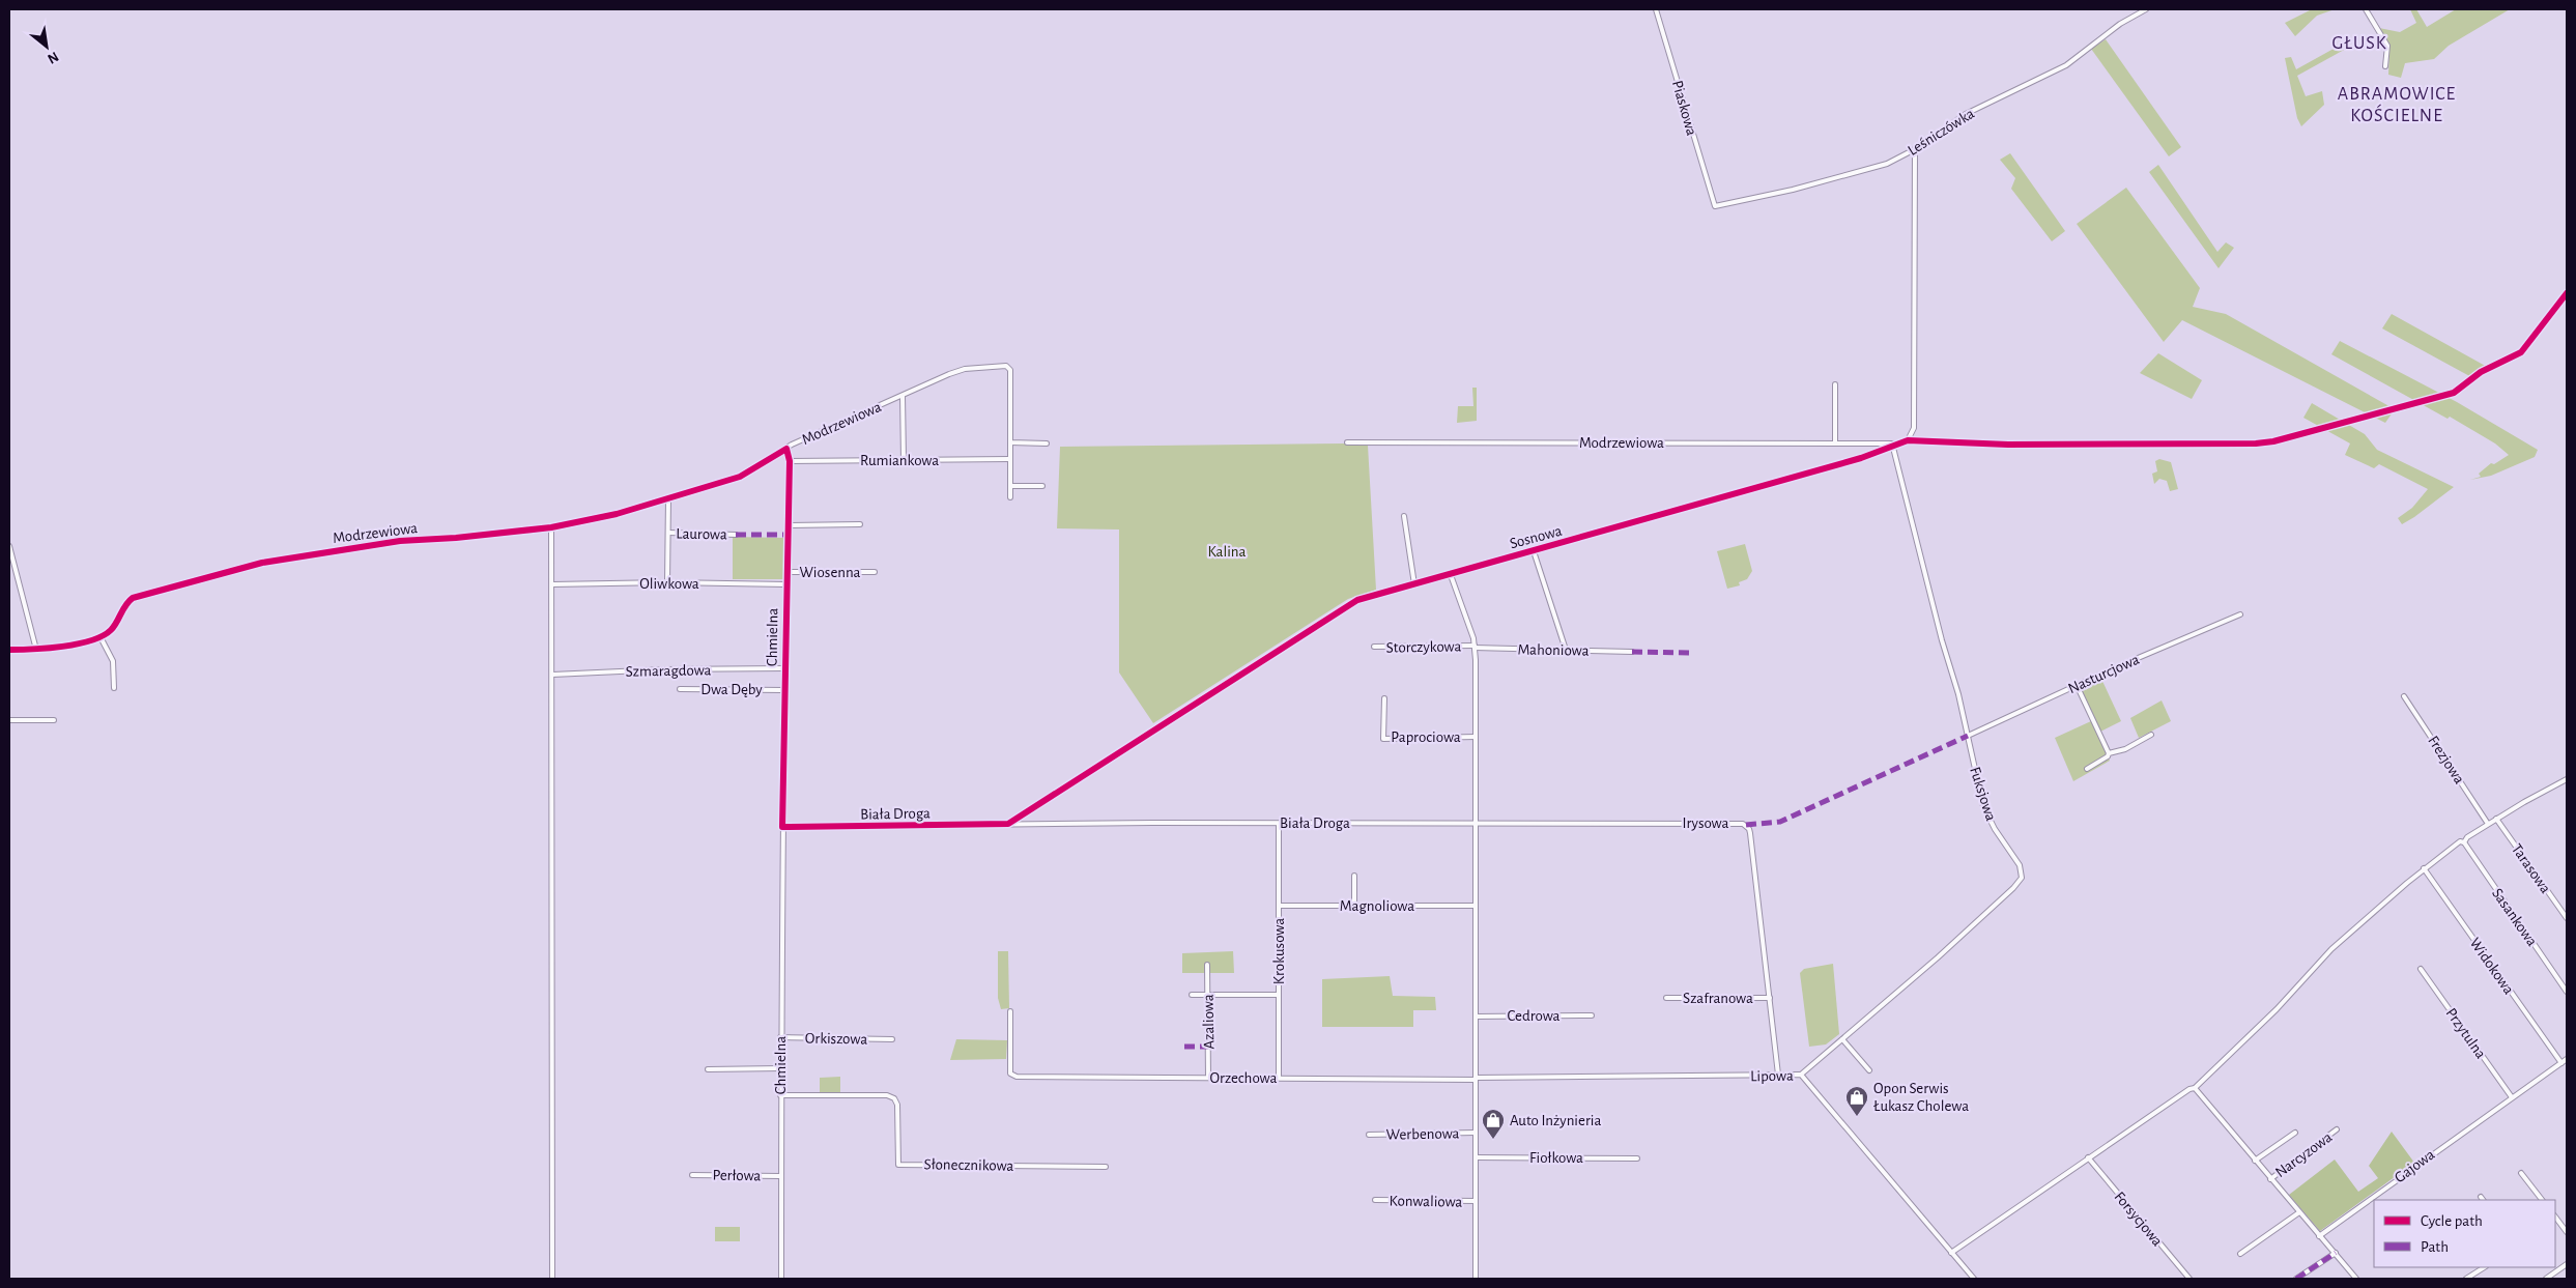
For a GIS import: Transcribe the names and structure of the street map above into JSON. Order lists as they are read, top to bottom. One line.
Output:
{"streets":{"street":["Piaskowa","Leśniczówka","Modrzewiowa","Rumiankowa","Laurowa","Sosnowa","Wiosenna","Oliwkowa","Chmielna","Storczykowa","Mahoniowa","Szmaragdowa","Nasturcjowa","Dwa Dęby","Paprociowa","Frezjowa","Fuksjowa","Biała Droga","Irysowa","Tarasowa","Magnoliowa","Sasankowa","Krokusowa","Widokowa","Szafranowa","Cedrowa","Azaliowa","Przytulna","Orkiszowa","Lipowa","Orzechowa","Werbenowa","Narcyzowa","Fiołkowa","Słonecznikowa","Gajowa","Perłowa","Konwaliowa","Forsycjowa"]},"crossings":[["Piaskowa","Leśniczówka"],["Leśniczówka","Sosnowa"],["Modrzewiowa","Rumiankowa"],["Modrzewiowa","Laurowa"],["Modrzewiowa","Sosnowa"],["Modrzewiowa","Chmielna"],["Modrzewiowa","Fuksjowa"],["Rumiankowa","Chmielna"],["Laurowa","Oliwkowa"],["Sosnowa","Fuksjowa"],["Sosnowa","Biała Droga"],["Wiosenna","Chmielna"],["Oliwkowa","Chmielna"],["Chmielna","Szmaragdowa"],["Chmielna","Dwa Dęby"],["Chmielna","Biała Droga"],["Chmielna","Orkiszowa"],["Chmielna","Słonecznikowa"],["Chmielna","Perłowa"],["Storczykowa","Mahoniowa"],["Nasturcjowa","Fuksjowa"],["Fuksjowa","Lipowa"],["Biała Droga","Irysowa"],["Biała Droga","Krokusowa"],["Irysowa","Szafranowa"],["Irysowa","Lipowa"],["Magnoliowa","Krokusowa"],["Krokusowa","Orzechowa"],["Widokowa","Gajowa"],["Azaliowa","Orzechowa"],["Przytulna","Gajowa"],["Lipowa","Orzechowa"]],"districts":["GŁUSK","ABRAMOWICE KOŚCIELNE"],"parks":["Kalina"],"places":{"shop":["Opon Serwis Łukasz Cholewa","Auto Inżynieria"]},"legend":["Cycle path","Path"],"north":"bottom right"}
